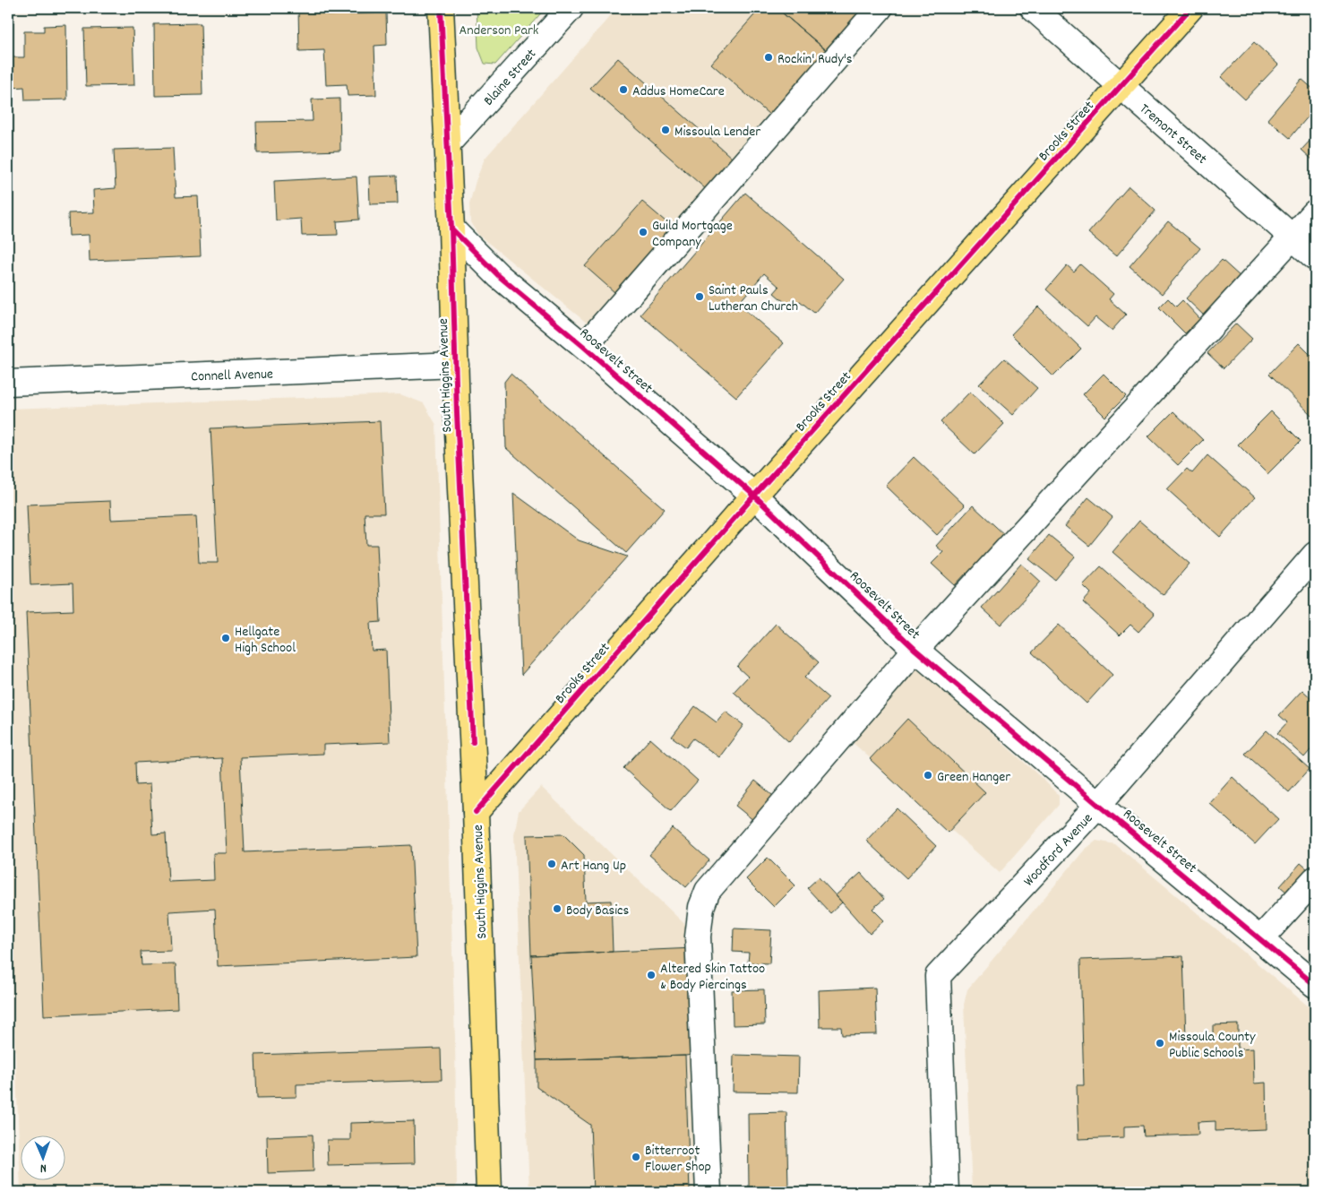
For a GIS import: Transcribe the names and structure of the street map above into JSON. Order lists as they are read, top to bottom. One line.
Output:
{"streets":{"main road":["Brooks Street","South Higgins Avenue"],"street":["Blaine Street","Tremont Street","Roosevelt Street","Connell Avenue","Woodford Avenue"]},"crossings":[["Blaine Street","South Higgins Avenue"],["Brooks Street","Tremont Street"],["Brooks Street","Roosevelt Street"],["Brooks Street","South Higgins Avenue"],["Roosevelt Street","South Higgins Avenue"],["Roosevelt Street","Woodford Avenue"],["Connell Avenue","South Higgins Avenue"]],"parks":["Anderson Park"],"places":["Rockin' Rudy's","Addus HomeCare","Missoula Lender","Guild Mortgage Company","Saint Pauls Lutheran Church","Hellgate High School","Green Hanger","Art Hang Up","Body Basics","Altered Skin Tattoo & Body Piercings","Missoula County Public Schools","Bitterroot Flower Shop"],"north":"bottom"}
